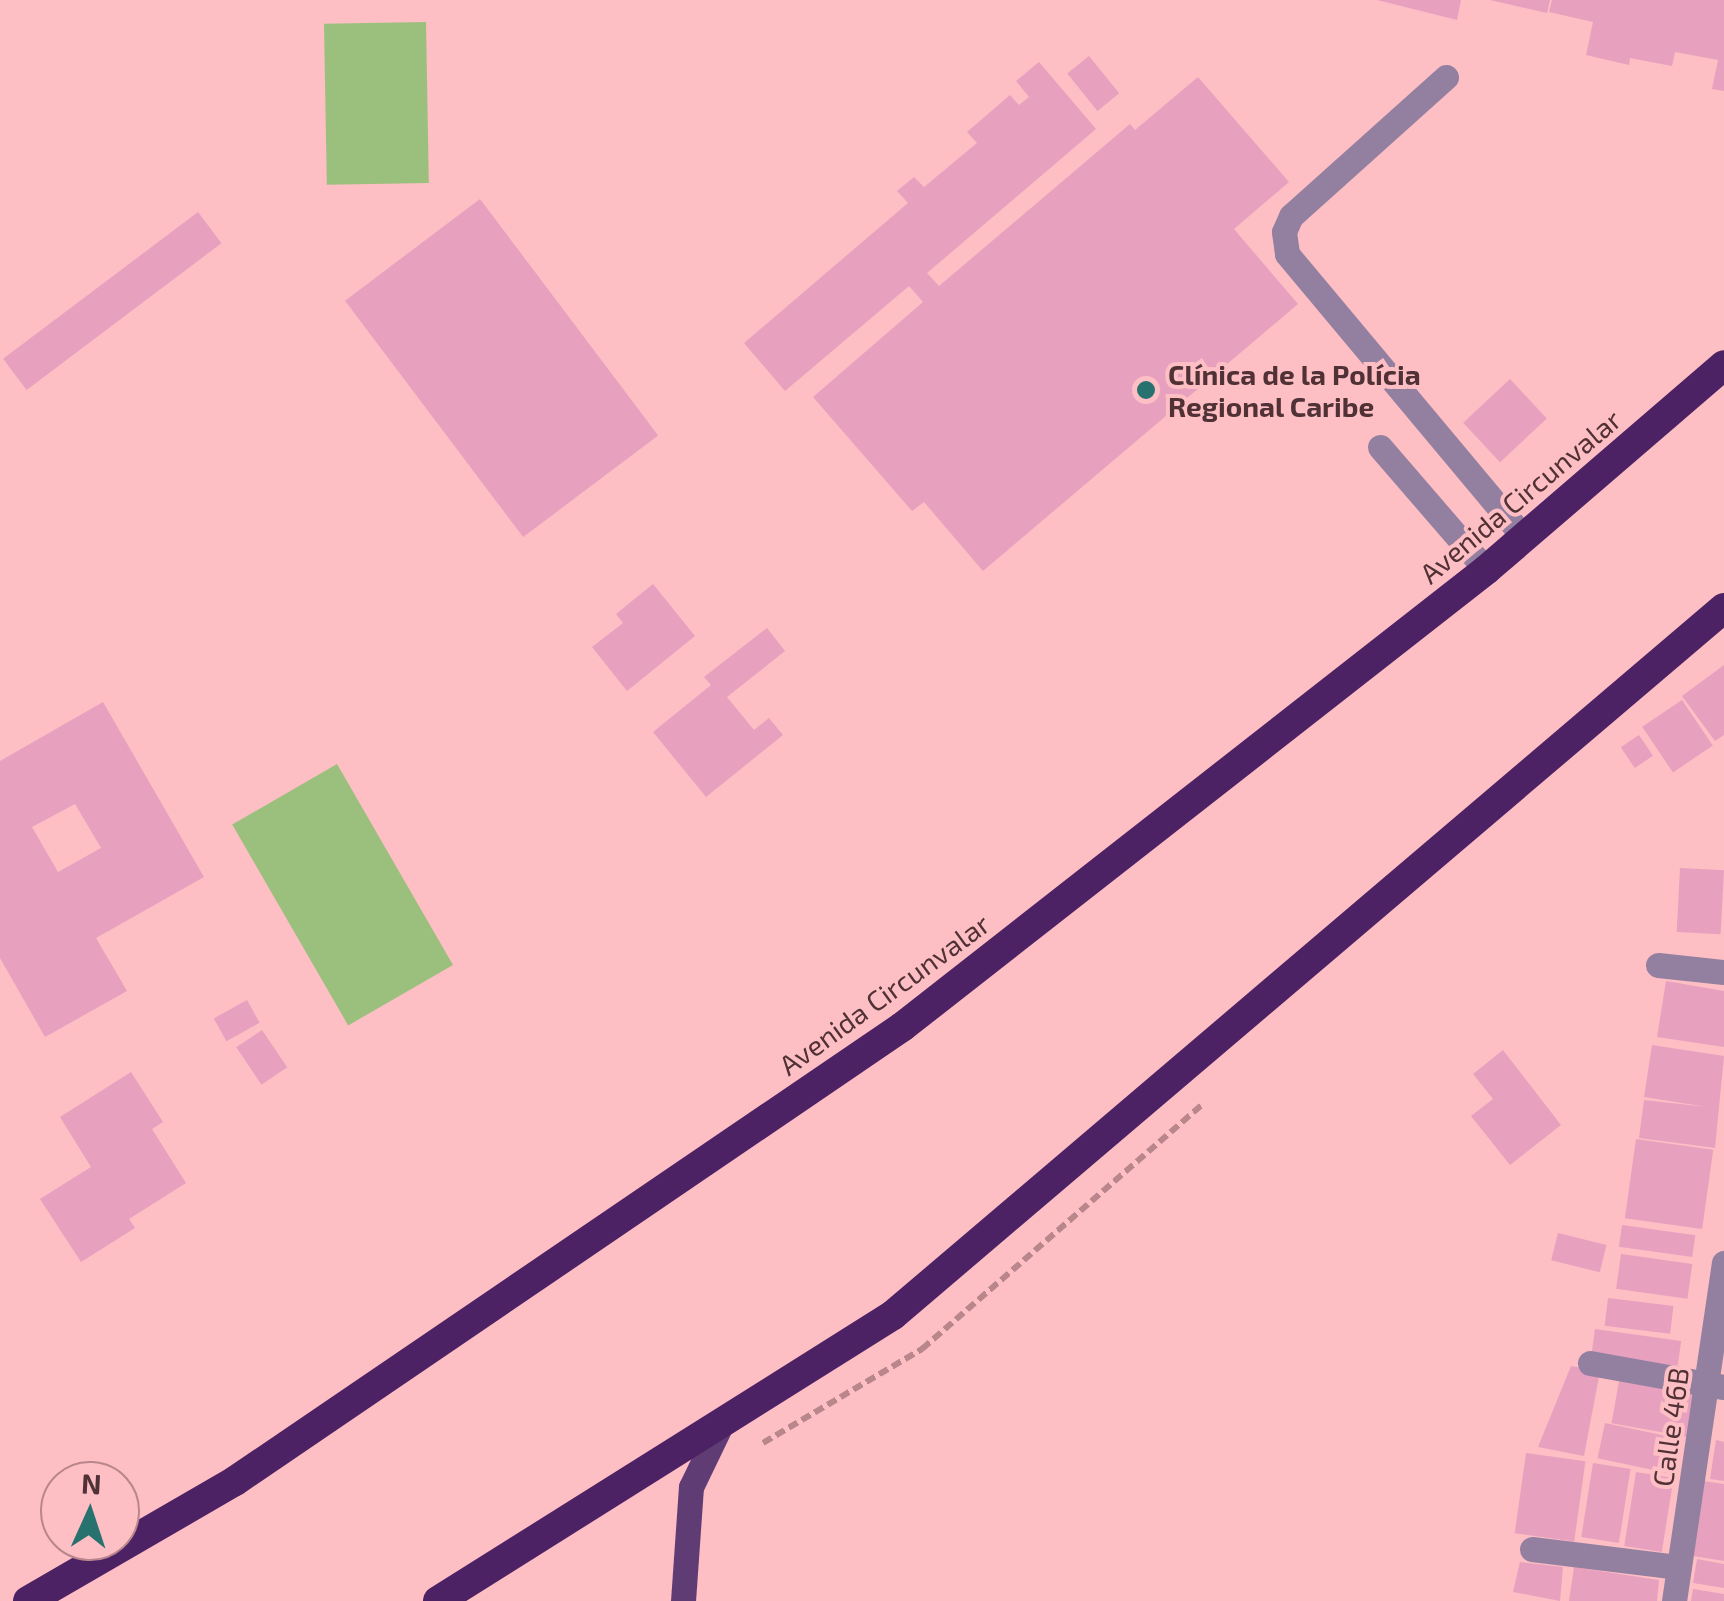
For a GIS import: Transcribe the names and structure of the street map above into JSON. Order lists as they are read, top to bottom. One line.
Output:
{"streets":{"highway":["Avenida Circunvalar"],"lane":["Calle 46B"]},"places":["Clínica de la Polícia Regional Caribe"],"north":"top"}
